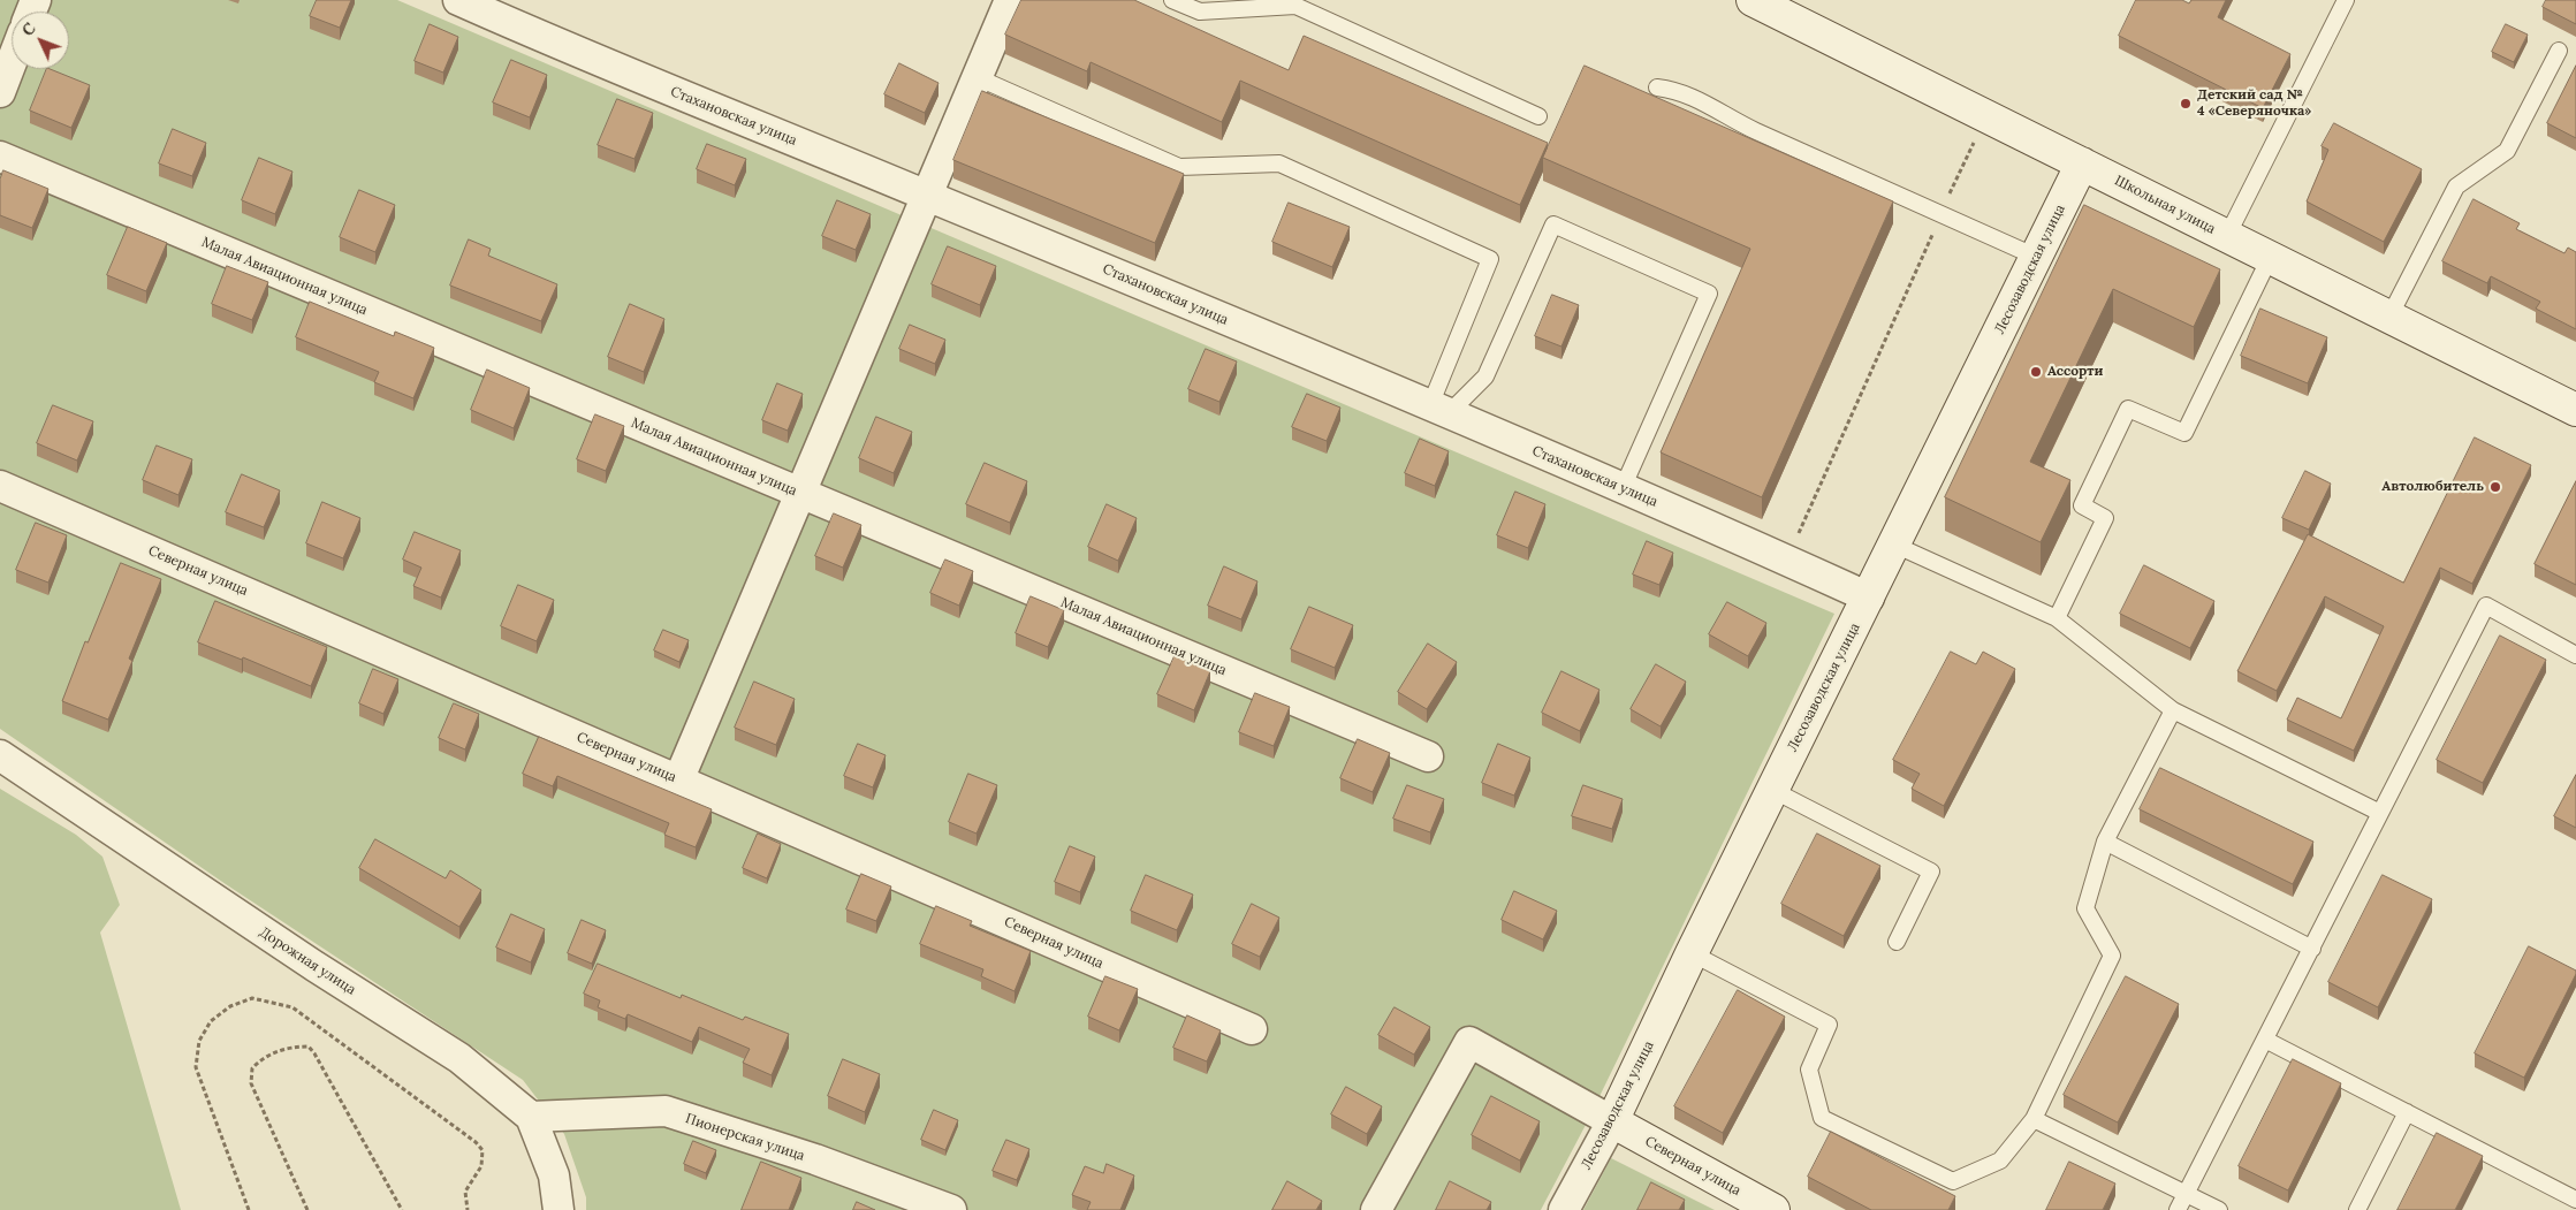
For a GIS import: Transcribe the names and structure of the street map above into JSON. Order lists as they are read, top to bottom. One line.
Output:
{"streets":{"street":["Стахановская улица","Школьная улица","Лесозаводская улица","Малая Авиационная улица","Северная улица","Дорожная улица","Пионерская улица"]},"crossings":[["Стахановская улица","Лесозаводская улица"],["Школьная улица","Лесозаводская улица"],["Лесозаводская улица","Северная улица"],["Дорожная улица","Пионерская улица"]],"places":["Детский сад № 4 «Северяночка»","Ассорти","Автолюбитель"],"north":"top left"}
